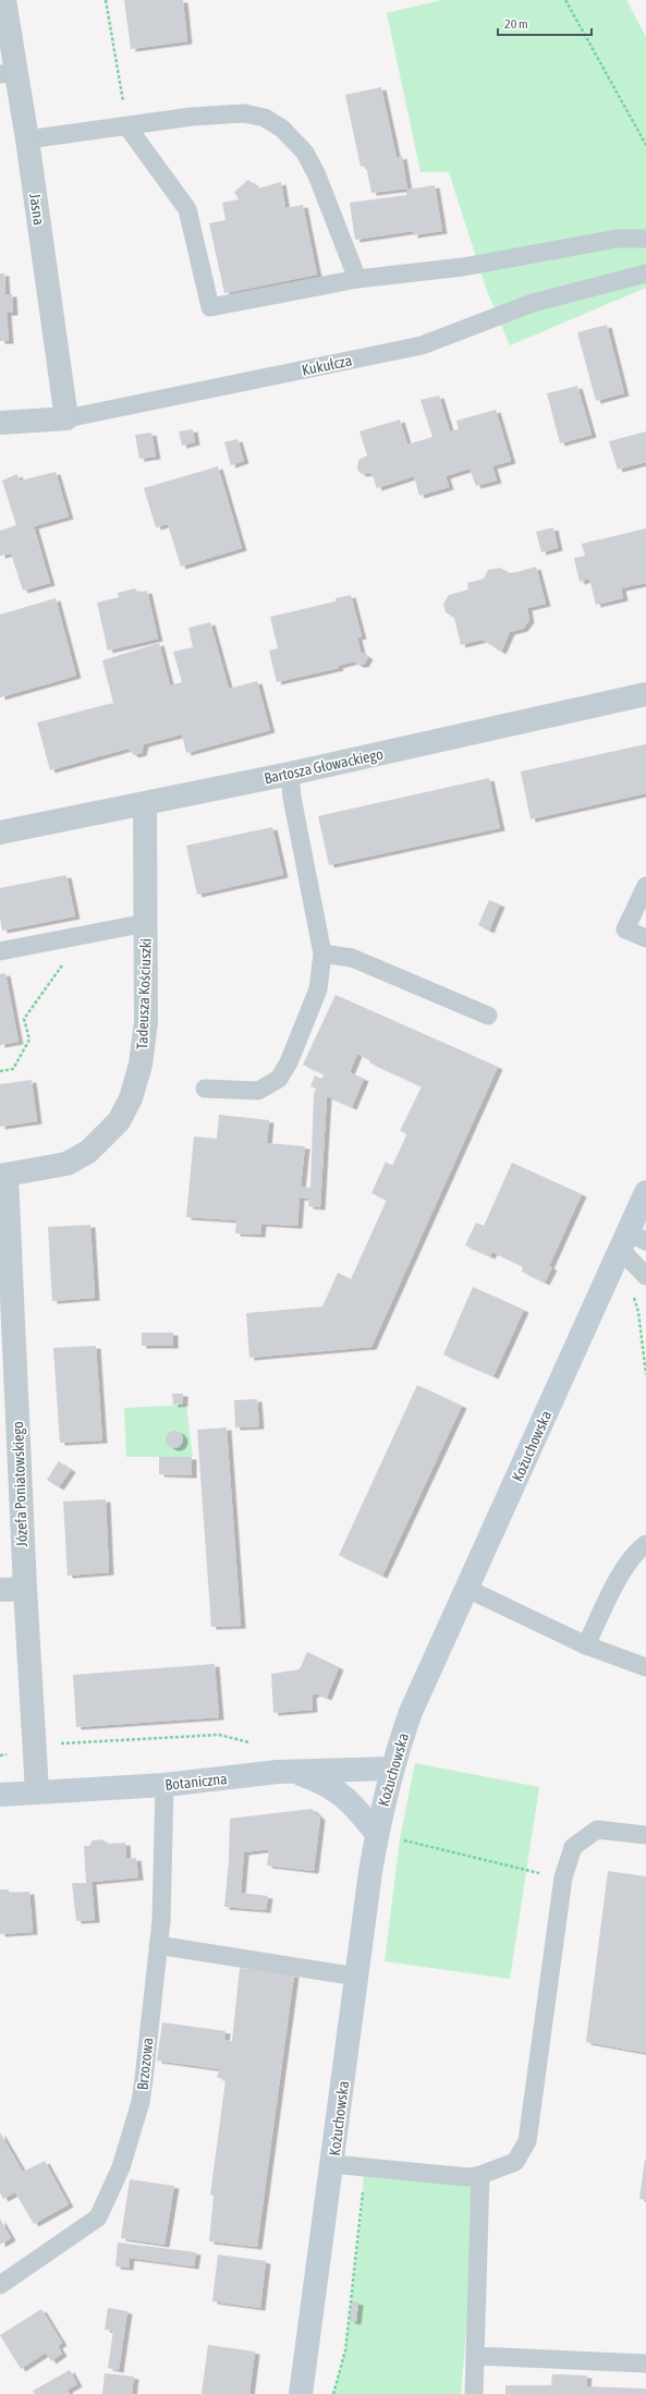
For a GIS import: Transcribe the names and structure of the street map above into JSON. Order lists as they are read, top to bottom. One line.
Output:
{"streets":{"main road":["Kożuchowska","Botaniczna"],"street":["Jasna","Kukułcza","Bartosza Głowackiego","Tadeusza Kościuszki","Józefa Poniatowskiego"],"lane":["Brzozowa"]},"crossings":[["Jasna","Kukułcza"],["Bartosza Głowackiego","Tadeusza Kościuszki"],["Tadeusza Kościuszki","Józefa Poniatowskiego"],["Kożuchowska","Botaniczna"],["Józefa Poniatowskiego","Botaniczna"],["Botaniczna","Brzozowa"]],"scale_bar":"20 m"}
